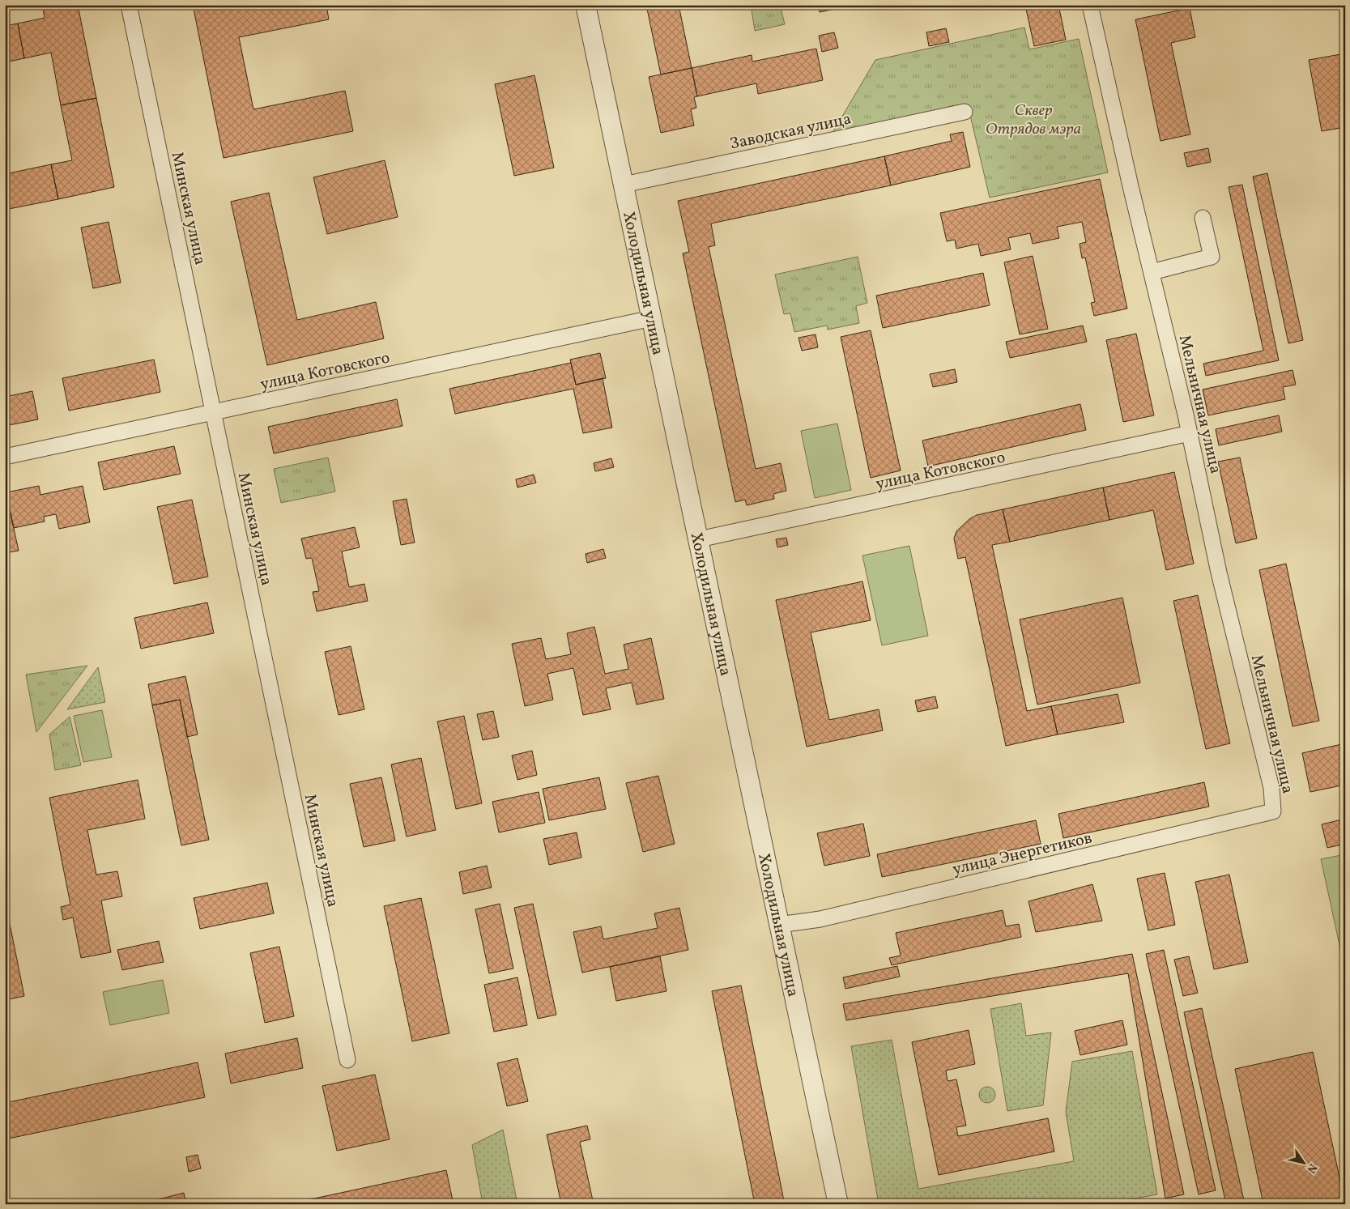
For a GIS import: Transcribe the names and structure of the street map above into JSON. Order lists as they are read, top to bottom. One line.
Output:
{"streets":{"street":["Заводская улица","Минская улица","Холодильная улица","улица Котовского","Мельничная улица","улица Энергетиков"]},"crossings":[["Заводская улица","Холодильная улица"],["Минская улица","улица Котовского"],["Холодильная улица","улица Котовского"],["Холодильная улица","улица Энергетиков"],["улица Котовского","Мельничная улица"],["Мельничная улица","улица Энергетиков"]],"parks":["Сквер Отрядов мэра"],"north":"bottom right"}
